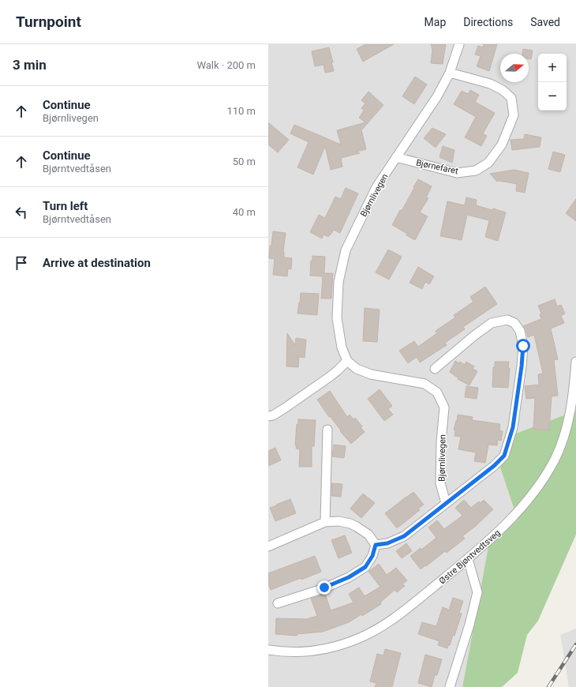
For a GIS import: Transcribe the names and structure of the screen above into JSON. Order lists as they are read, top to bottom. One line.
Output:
{"streets":{"street":["Bjørnefaret","Bjørnlivegen","Østre Bjøntvedtsveg"]},"crossings":[["Bjørnefaret","Bjørnlivegen"]],"north":"right","page":{"header":"Turnpoint","nav":["Map","Directions","Saved"],"heading":["3 min","Walk · 200 m"],"map_buttons":["+","−"],"list":[["Continue","Bjørnlivegen","110 m"],["Continue","Bjørntvedtåsen","50 m"],["Turn left","Bjørntvedtåsen","40 m"],"Arrive at destination"]}}
